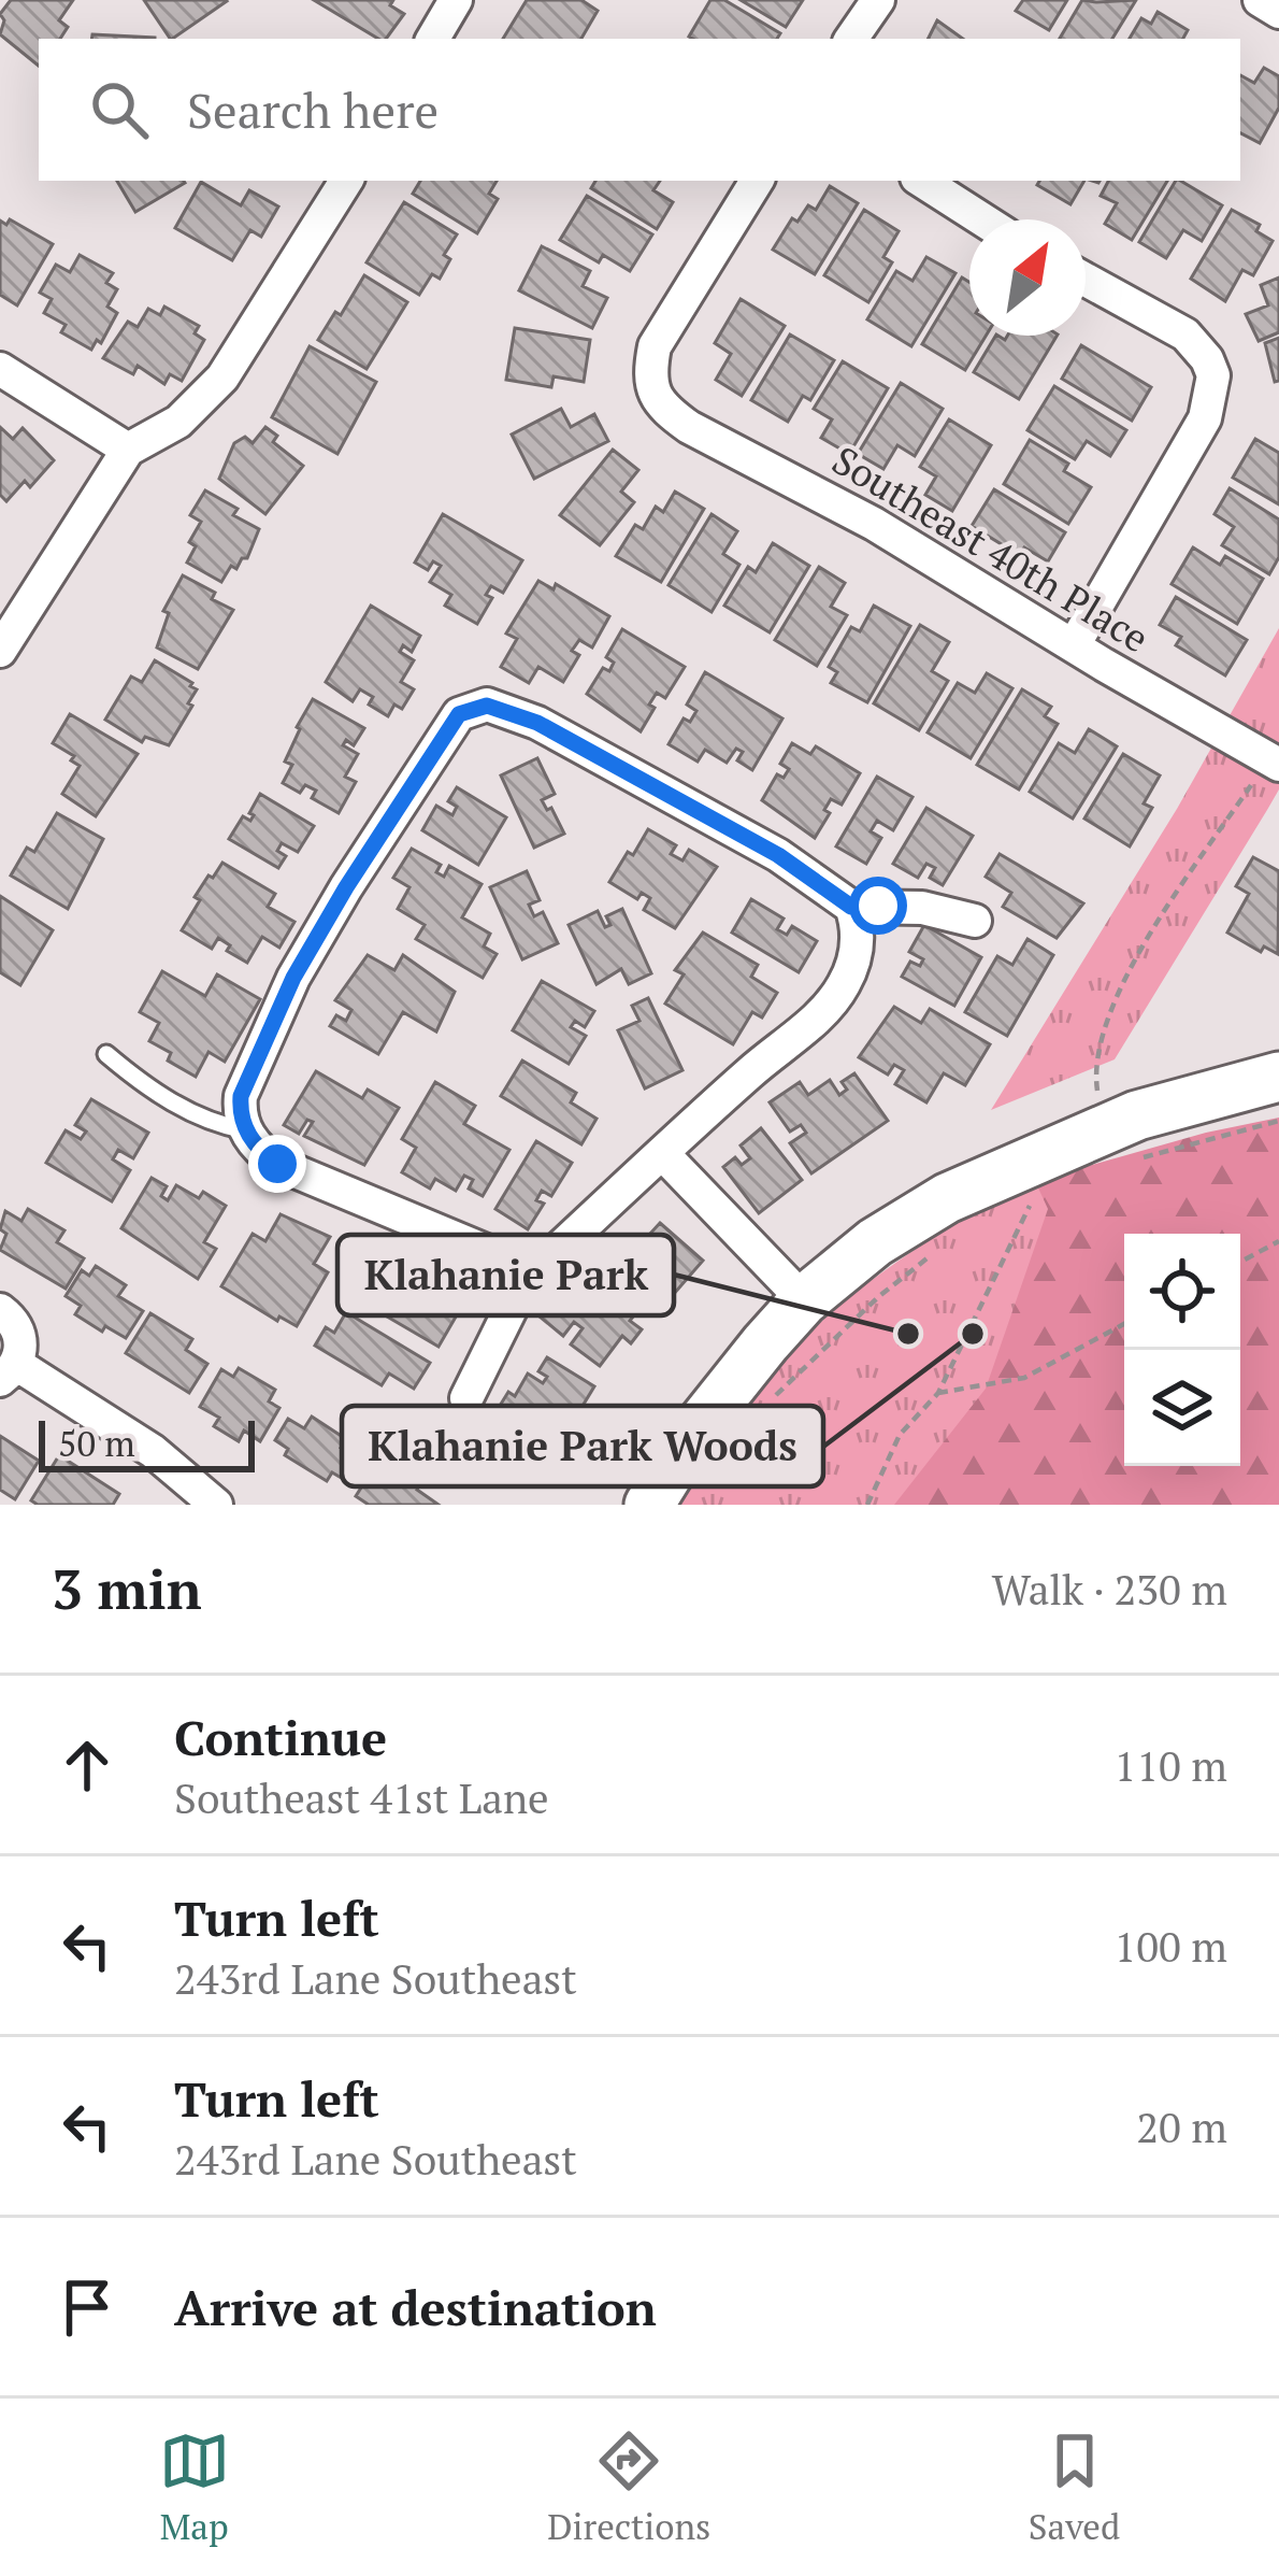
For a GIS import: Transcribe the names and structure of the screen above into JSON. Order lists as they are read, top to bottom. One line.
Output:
{"streets":{"street":["Southeast 40th Place"]},"places":["Klahanie Park","Klahanie Park Woods"],"scale_bar":"50 m","north":"top right","page":{"search":"Search here","scale":"50 m","heading":["3 min","Walk · 230 m"],"list":[["Continue","Southeast 41st Lane","110 m"],["Turn left","243rd Lane Southeast","100 m"],["Turn left","243rd Lane Southeast","20 m"],"Arrive at destination"],"nav":["Map","Directions","Saved"]}}
